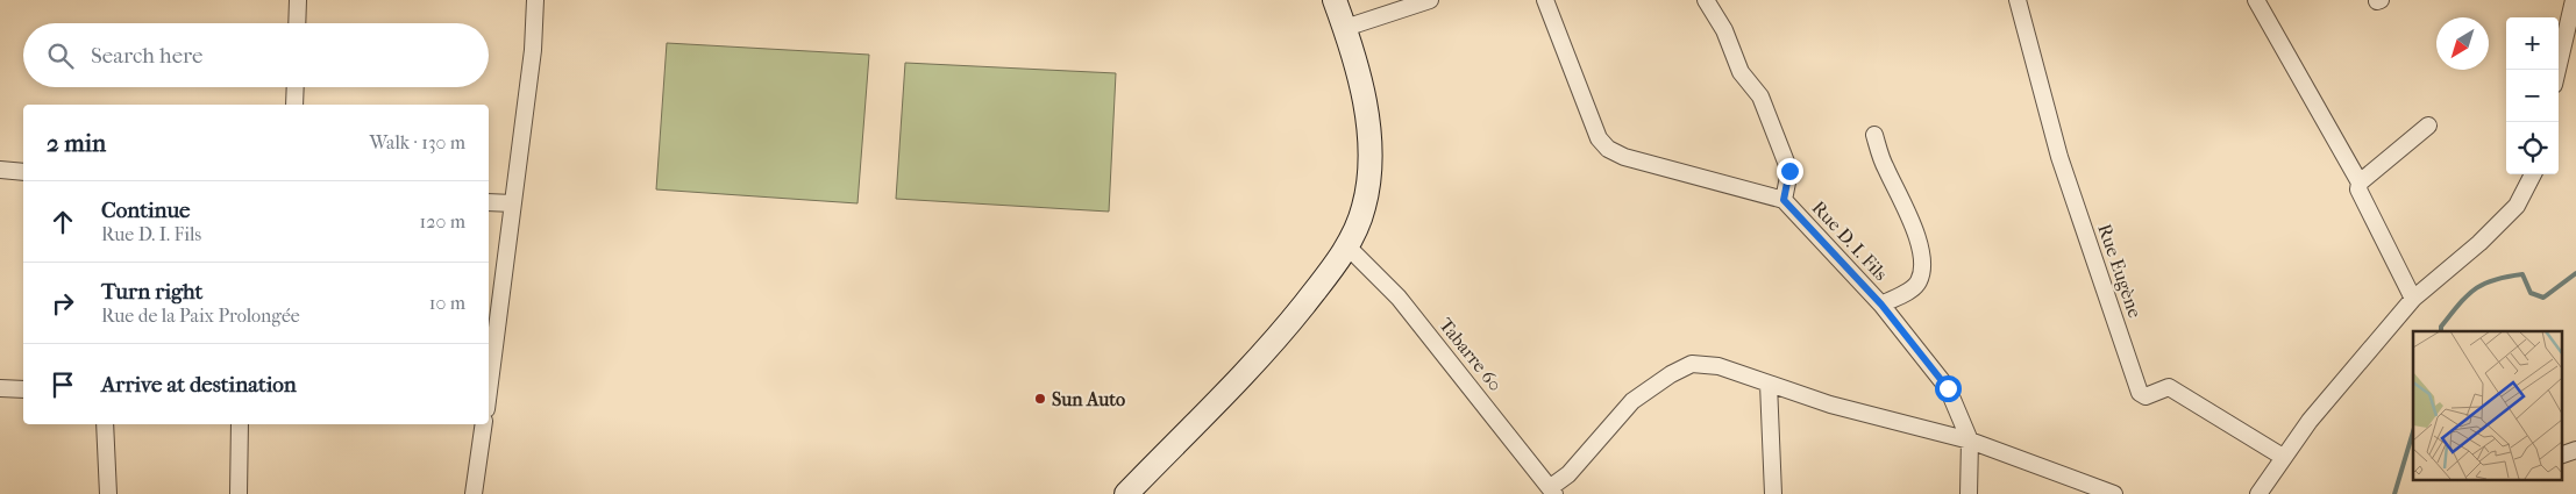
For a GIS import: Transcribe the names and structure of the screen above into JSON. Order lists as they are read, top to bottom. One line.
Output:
{"streets":{"street":["Rue D. I. Fils","Rue Eugène","Tabarre 60"]},"places":["Sun Auto"],"north":"bottom left","page":{"map_buttons":["+","−"],"search":"Search here","heading":["2 min","Walk · 130 m"],"list":[["Continue","Rue D. I. Fils","120 m"],["Turn right","Rue de la Paix Prolongée","10 m"],"Arrive at destination"]}}
